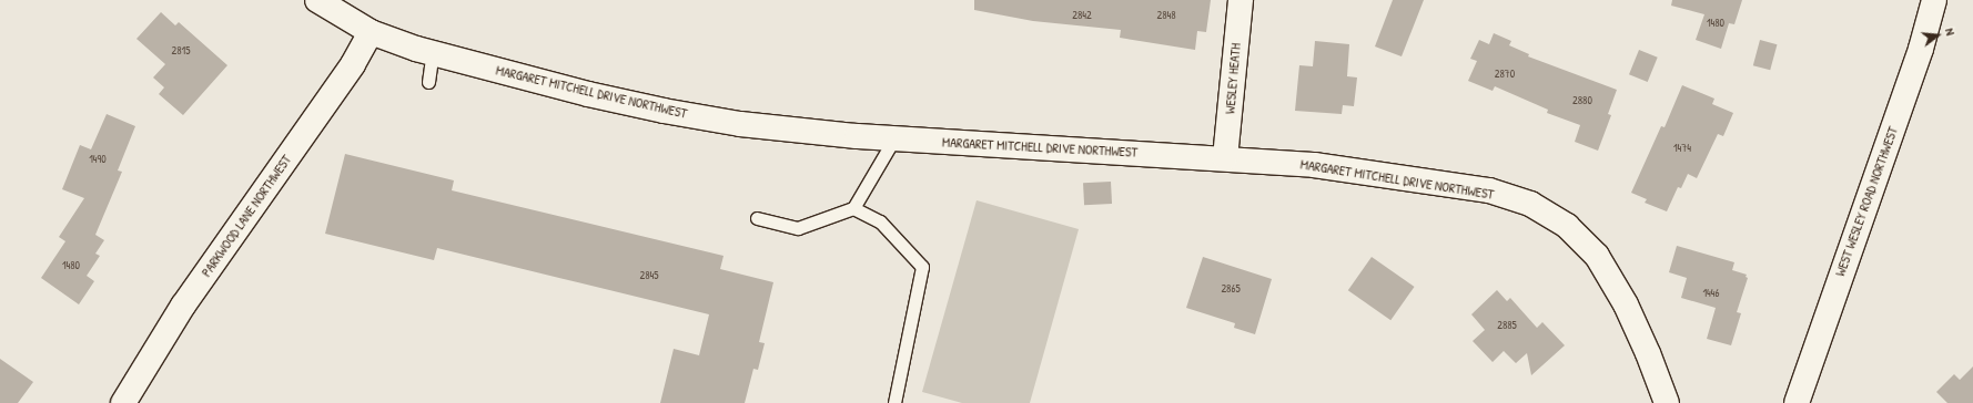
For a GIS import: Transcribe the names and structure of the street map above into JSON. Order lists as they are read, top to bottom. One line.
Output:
{"streets":{"street":["WESLEY HEATH","MARGARET MITCHELL DRIVE NORTHWEST","WEST WESLEY ROAD NORTHWEST","PARKWOOD LANE NORTHWEST"]},"crossings":[["WESLEY HEATH","MARGARET MITCHELL DRIVE NORTHWEST"],["MARGARET MITCHELL DRIVE NORTHWEST","PARKWOOD LANE NORTHWEST"]],"house_numbers":["2842","2848","1480","2815","2870","2880","1474","1490","1480","2845","2865","1446","2885"],"north":"right"}
